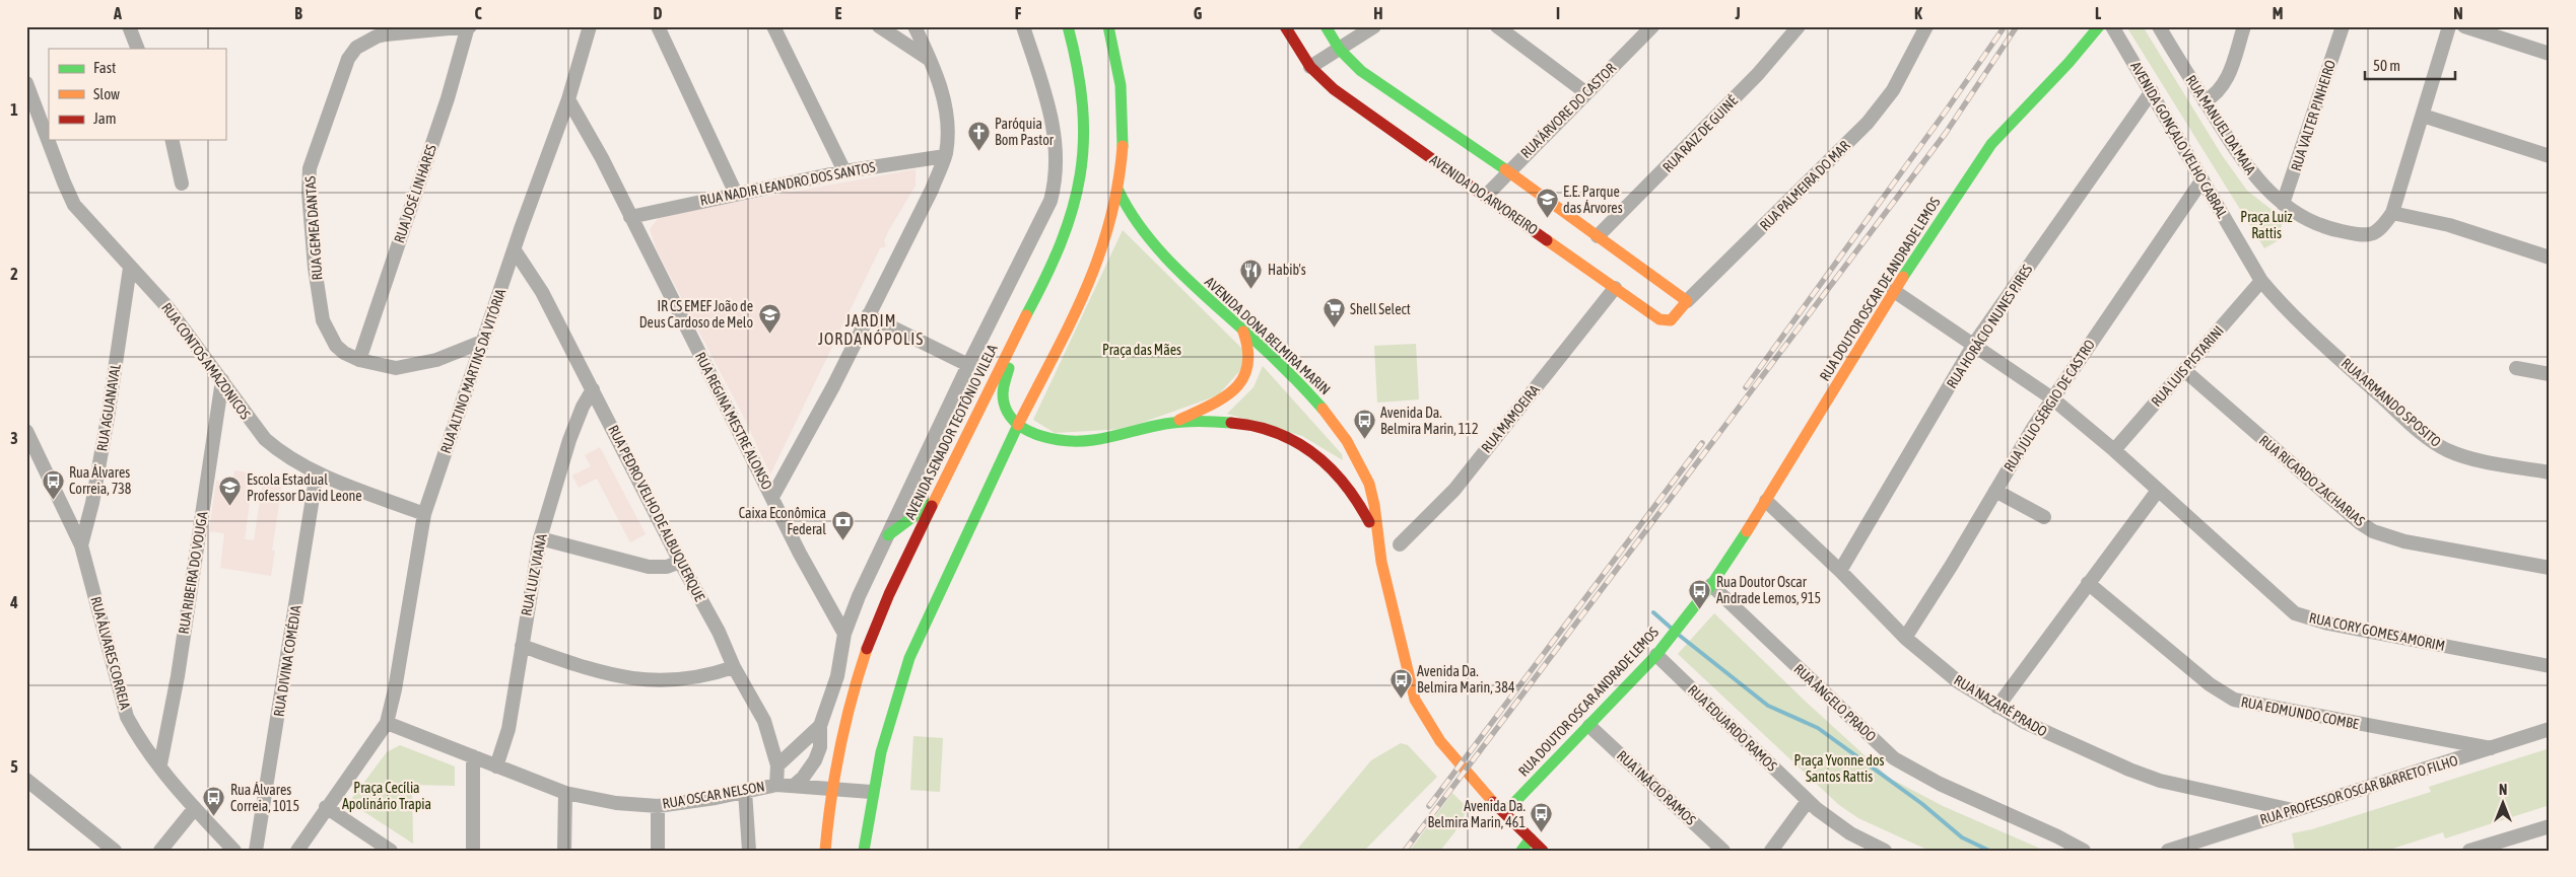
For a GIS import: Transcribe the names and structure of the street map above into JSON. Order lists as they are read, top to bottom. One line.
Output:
{"streets":{"main road":["RUA PALMEIRA DO MAR","AVENIDA DO ARVOREIRO","RUA DOUTOR OSCAR DE ANDRADE LEMOS","AVENIDA DONA BELMIRA MARIN","AVENIDA SENADOR TEOTÔNIO VILELA","RUA DOUTOR OSCAR ANDRADE LEMOS"],"street":["RUA ÁRVORE DO CASTOR","RUA VALTER PINHEIRO","RUA MANUEL DA MAIA","RUA RAIZ DE GUINÉ","AVENIDA GONÇALO VELHO CABRAL","RUA NADIR LEANDRO DOS SANTOS","RUA JOSÉ LINHARES","RUA GEMEA DANTAS","RUA HORÁCIO NUNES PIRES","RUA CONTOS AMAZONICOS","RUA LUIS PISTARINI","RUA ALTINO MARTINS DA VITÓRIA","RUA ARMANDO SPOSITO","RUA JÚLIO SÉRGIO DE CASTRO","RUA AGUANAVAL","RUA MAMOEIRA","RUA REGINA MESTRE ALONSO","RUA RICARDO ZACHARIAS","RUA PEDRO VELHO DE ALBUQUERQUE","RUA RIBEIRA DO VOUGA","RUA LUIZ VIANA","RUA CORY GOMES AMORIM","RUA ÁLVARES CORREIA","RUA DIVINA COMÉDIA","RUA ÂNGELO PRADO","RUA NAZARÉ PRADO","RUA EDMUNDO COMBE","RUA EDUARDO RAMOS","RUA INÁCIO RAMOS","RUA PROFESSOR OSCAR BARRETO FILHO","RUA OSCAR NELSON"]},"crossings":[["RUA ÁRVORE DO CASTOR","AVENIDA DO ARVOREIRO"],["RUA VALTER PINHEIRO","RUA MANUEL DA MAIA"],["AVENIDA GONÇALO VELHO CABRAL","RUA HORÁCIO NUNES PIRES"],["AVENIDA GONÇALO VELHO CABRAL","RUA LUIS PISTARINI"],["AVENIDA GONÇALO VELHO CABRAL","RUA ARMANDO SPOSITO"],["AVENIDA GONÇALO VELHO CABRAL","RUA JÚLIO SÉRGIO DE CASTRO"],["RUA NADIR LEANDRO DOS SANTOS","RUA REGINA MESTRE ALONSO"],["RUA PALMEIRA DO MAR","AVENIDA DO ARVOREIRO"],["RUA JOSÉ LINHARES","RUA GEMEA DANTAS"],["AVENIDA DO ARVOREIRO","RUA MAMOEIRA"],["RUA GEMEA DANTAS","RUA ALTINO MARTINS DA VITÓRIA"],["RUA DOUTOR OSCAR DE ANDRADE LEMOS","RUA CORY GOMES AMORIM"],["RUA DOUTOR OSCAR DE ANDRADE LEMOS","RUA DOUTOR OSCAR ANDRADE LEMOS"],["RUA DOUTOR OSCAR DE ANDRADE LEMOS","RUA ÂNGELO PRADO"],["RUA DOUTOR OSCAR DE ANDRADE LEMOS","RUA NAZARÉ PRADO"],["RUA HORÁCIO NUNES PIRES","RUA CORY GOMES AMORIM"],["RUA HORÁCIO NUNES PIRES","RUA NAZARÉ PRADO"],["AVENIDA DONA BELMIRA MARIN","RUA DOUTOR OSCAR ANDRADE LEMOS"],["RUA CONTOS AMAZONICOS","RUA ALTINO MARTINS DA VITÓRIA"],["RUA CONTOS AMAZONICOS","RUA AGUANAVAL"],["RUA CONTOS AMAZONICOS","RUA RIBEIRA DO VOUGA"],["RUA CONTOS AMAZONICOS","RUA DIVINA COMÉDIA"],["RUA LUIS PISTARINI","RUA ARMANDO SPOSITO"],["RUA LUIS PISTARINI","RUA RICARDO ZACHARIAS"],["RUA LUIS PISTARINI","RUA CORY GOMES AMORIM"],["RUA ALTINO MARTINS DA VITÓRIA","RUA REGINA MESTRE ALONSO"],["RUA ALTINO MARTINS DA VITÓRIA","RUA PEDRO VELHO DE ALBUQUERQUE"],["RUA ALTINO MARTINS DA VITÓRIA","RUA OSCAR NELSON"],["RUA JÚLIO SÉRGIO DE CASTRO","RUA CORY GOMES AMORIM"],["RUA JÚLIO SÉRGIO DE CASTRO","RUA NAZARÉ PRADO"],["RUA AGUANAVAL","RUA ÁLVARES CORREIA"],["AVENIDA SENADOR TEOTÔNIO VILELA","RUA OSCAR NELSON"],["RUA PEDRO VELHO DE ALBUQUERQUE","RUA LUIZ VIANA"],["RUA PEDRO VELHO DE ALBUQUERQUE","RUA OSCAR NELSON"],["RUA RIBEIRA DO VOUGA","RUA ÁLVARES CORREIA"],["RUA LUIZ VIANA","RUA OSCAR NELSON"],["RUA DOUTOR OSCAR ANDRADE LEMOS","RUA ÂNGELO PRADO"],["RUA DOUTOR OSCAR ANDRADE LEMOS","RUA EDUARDO RAMOS"],["RUA DOUTOR OSCAR ANDRADE LEMOS","RUA INÁCIO RAMOS"],["RUA NAZARÉ PRADO","RUA PROFESSOR OSCAR BARRETO FILHO"],["RUA EDMUNDO COMBE","RUA PROFESSOR OSCAR BARRETO FILHO"]],"districts":["JARDIM JORDANÓPOLIS"],"parks":["Praça Luiz Rattis","Praça das Mães","Praça Yvonne dos Santos Rattis","Praça Cecília Apolinário Trapia"],"places":{"church":["Paróquia Bom Pastor"],"school or university":["E.E. Parque das Árvores","IR CS EMEF João de Deus Cardoso de Melo","Escola Estadual Professor David Leone"],"restaurant":["Habib's"],"supermarket":["Shell Select"],"bus stop":["Avenida Da. Belmira Marin, 112","Rua Álvares Correia, 738","Rua Doutor Oscar Andrade Lemos, 915","Avenida Da. Belmira Marin, 384","Rua Álvares Correia, 1015","Avenida Da. Belmira Marin, 461"],"bank":["Caixa Econômica Federal"]},"legend":["Fast","Slow","Jam"],"scale_bar":"50 m","north":"top","grid":{"columns":["A","B","C","D","E","F","G","H","I","J","K","L","M","N"],"rows":["1","2","3","4","5"]}}
